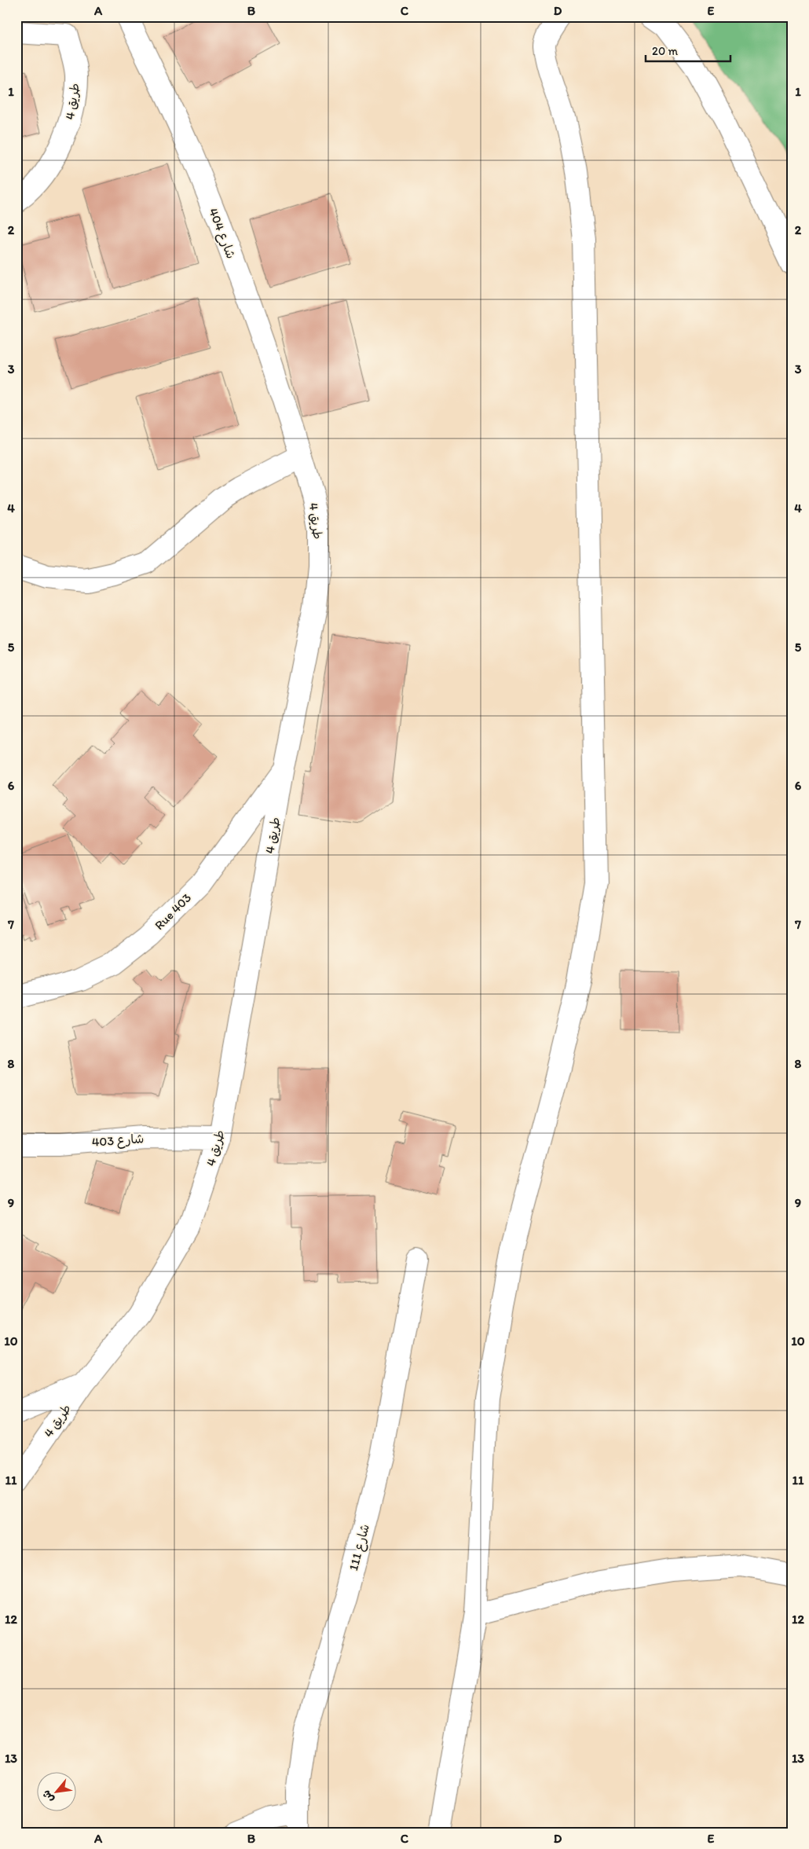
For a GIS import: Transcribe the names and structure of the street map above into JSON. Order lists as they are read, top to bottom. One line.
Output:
{"streets":{"street":["طريق 4","شارع 404","Rue 403","شارع 403","شارع 111"]},"crossings":[["طريق 4","شارع 404"],["طريق 4","Rue 403"],["طريق 4","شارع 403"]],"scale_bar":"20 m","north":"bottom left","grid":{"columns":["A","B","C","D","E"],"rows":["1","2","3","4","5","6","7","8","9","10","11","12","13"]}}
